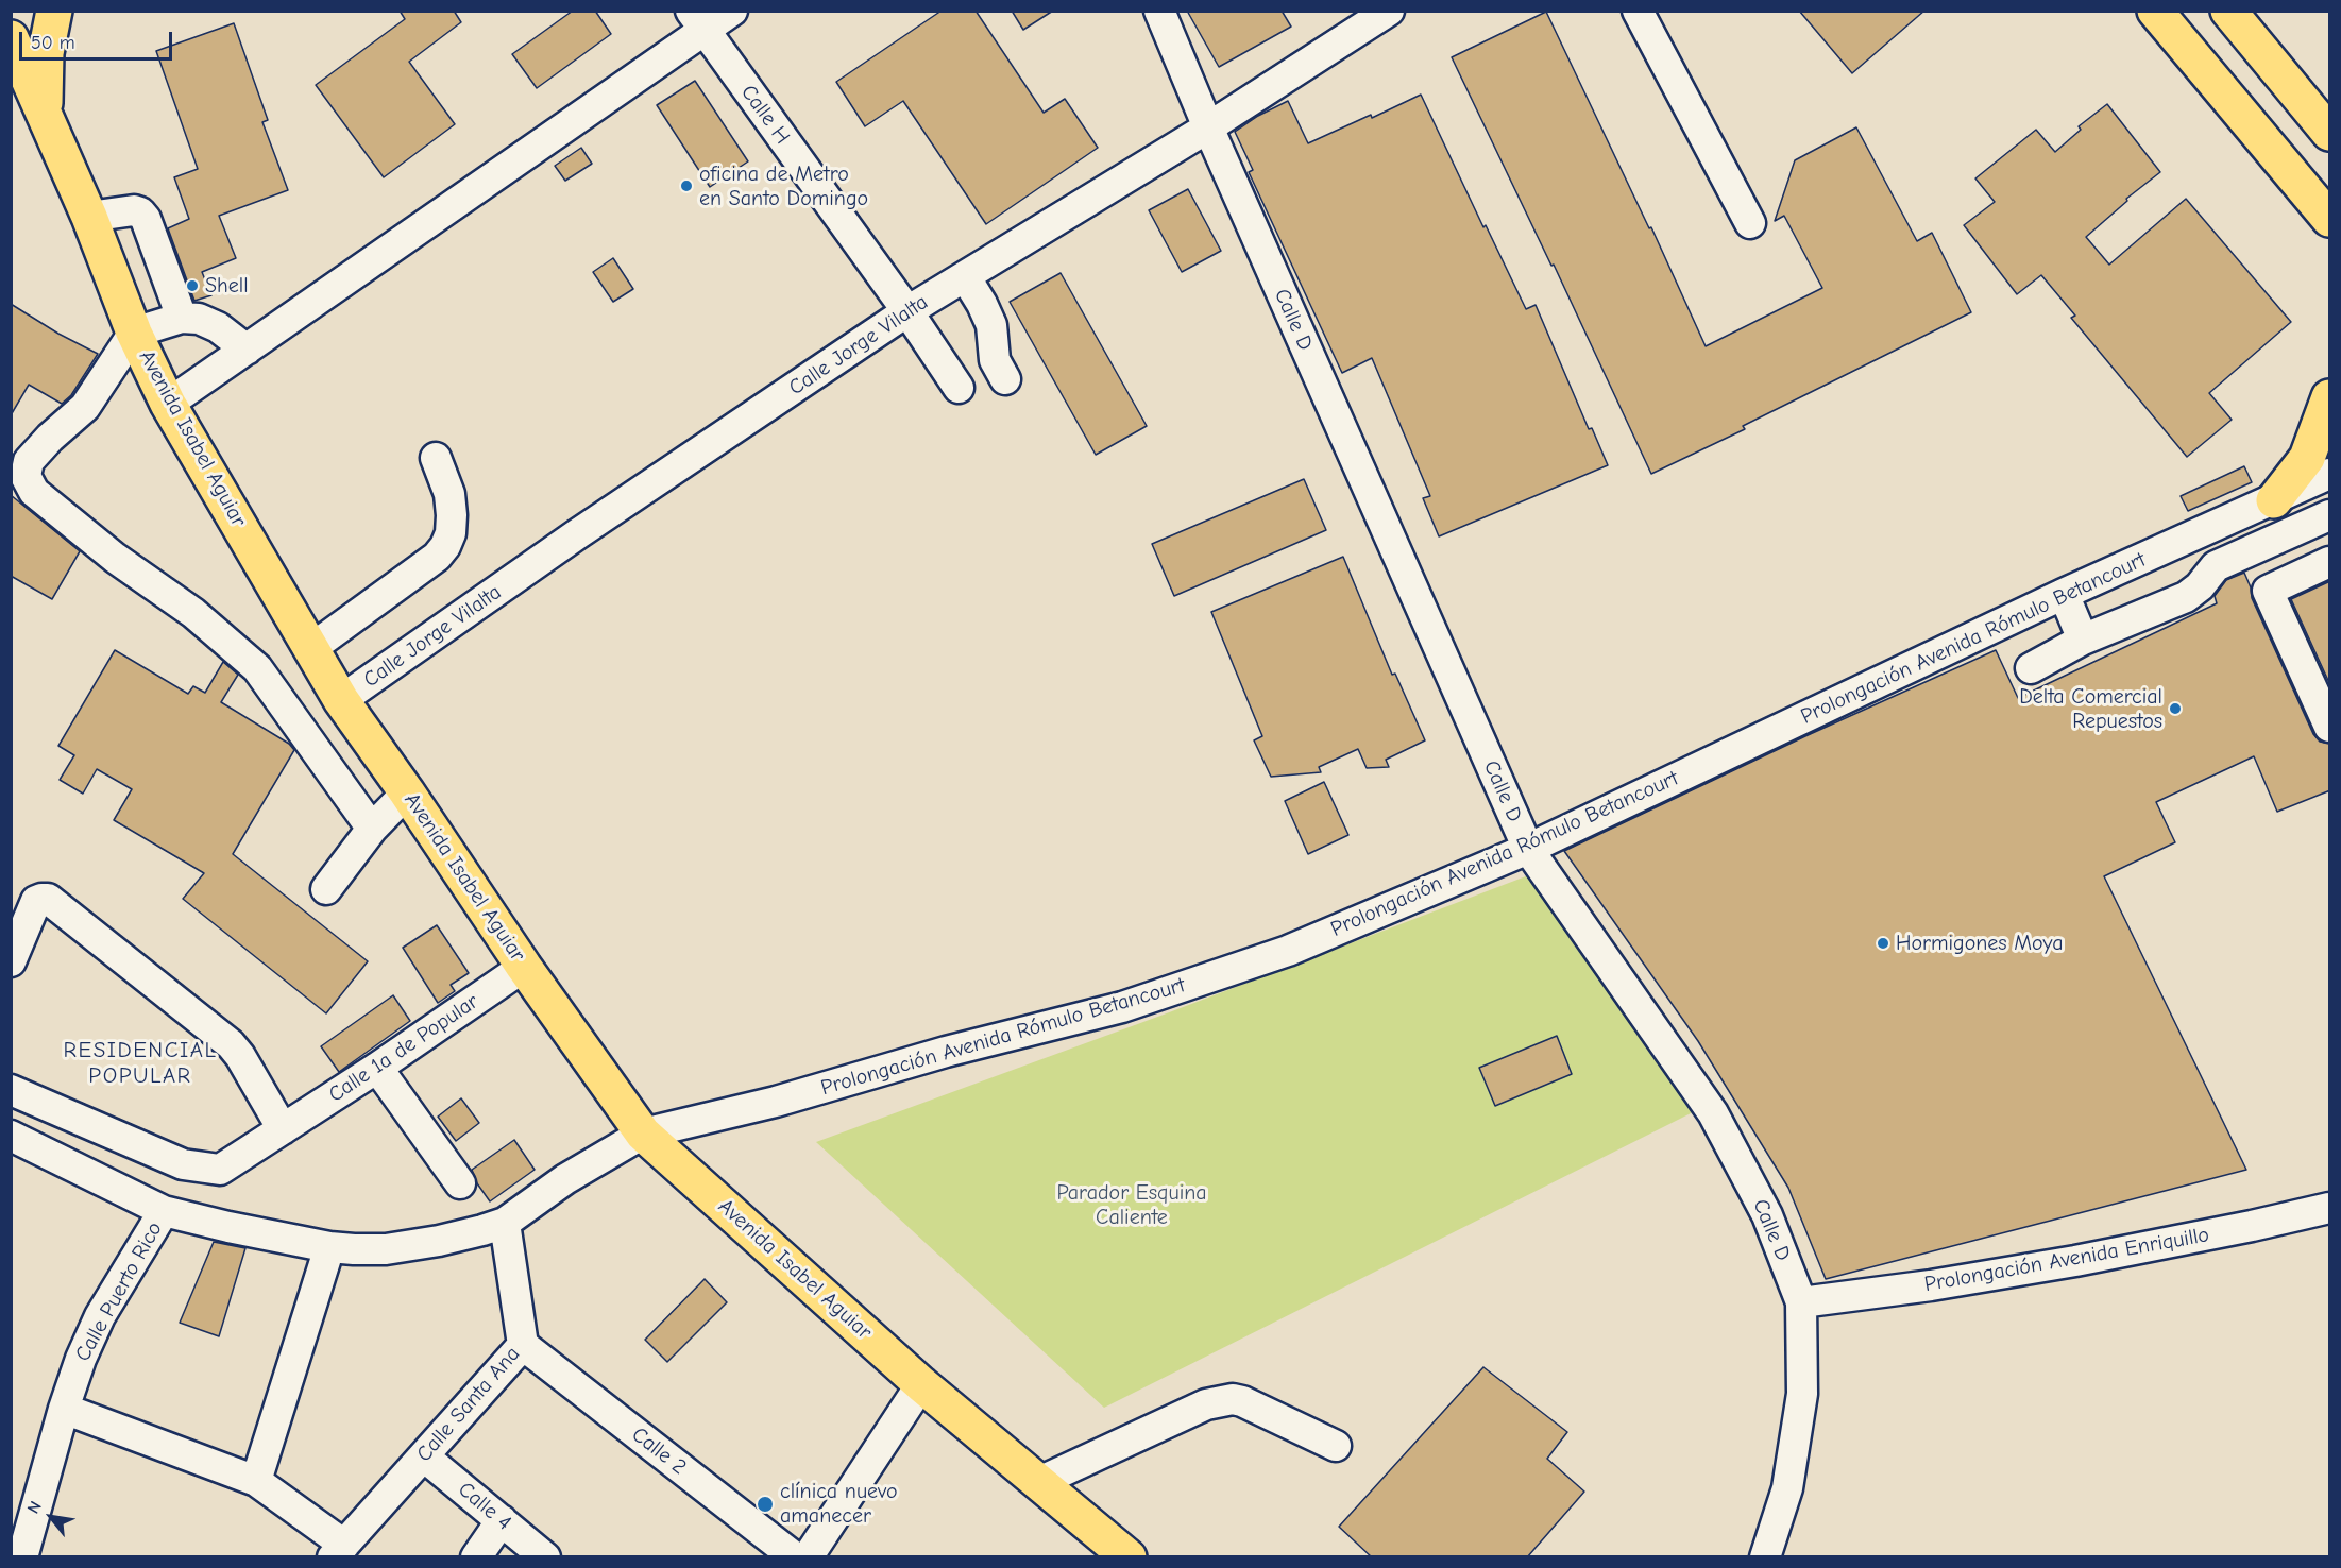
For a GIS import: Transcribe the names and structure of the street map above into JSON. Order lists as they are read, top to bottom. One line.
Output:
{"streets":{"main road":["Avenida Isabel Aguiar"],"street":["Calle H","Calle D","Calle Jorge Vilalta","Prolongación Avenida Rómulo Betancourt","Calle 1a de Popular","Prolongación Avenida Enriquillo","Calle Puerto Rico","Calle Santa Ana","Calle 2","Calle 4"]},"crossings":[["Calle H","Calle Jorge Vilalta"],["Calle D","Calle Jorge Vilalta"],["Calle D","Prolongación Avenida Rómulo Betancourt"],["Calle D","Prolongación Avenida Enriquillo"],["Calle Jorge Vilalta","Avenida Isabel Aguiar"],["Avenida Isabel Aguiar","Prolongación Avenida Rómulo Betancourt"],["Avenida Isabel Aguiar","Calle 1a de Popular"],["Prolongación Avenida Rómulo Betancourt","Calle Puerto Rico"],["Prolongación Avenida Rómulo Betancourt","Calle Santa Ana"],["Calle Santa Ana","Calle 2"],["Calle Santa Ana","Calle 4"]],"districts":["RESIDENCIAL POPULAR"],"parks":["Parador Esquina Caliente"],"places":["oficina de Metro en Santo Domingo","Shell","Delta Comercial Repuestos","Hormigones Moya","clínica nuevo amanecer"],"scale_bar":"50 m","north":"top left"}
